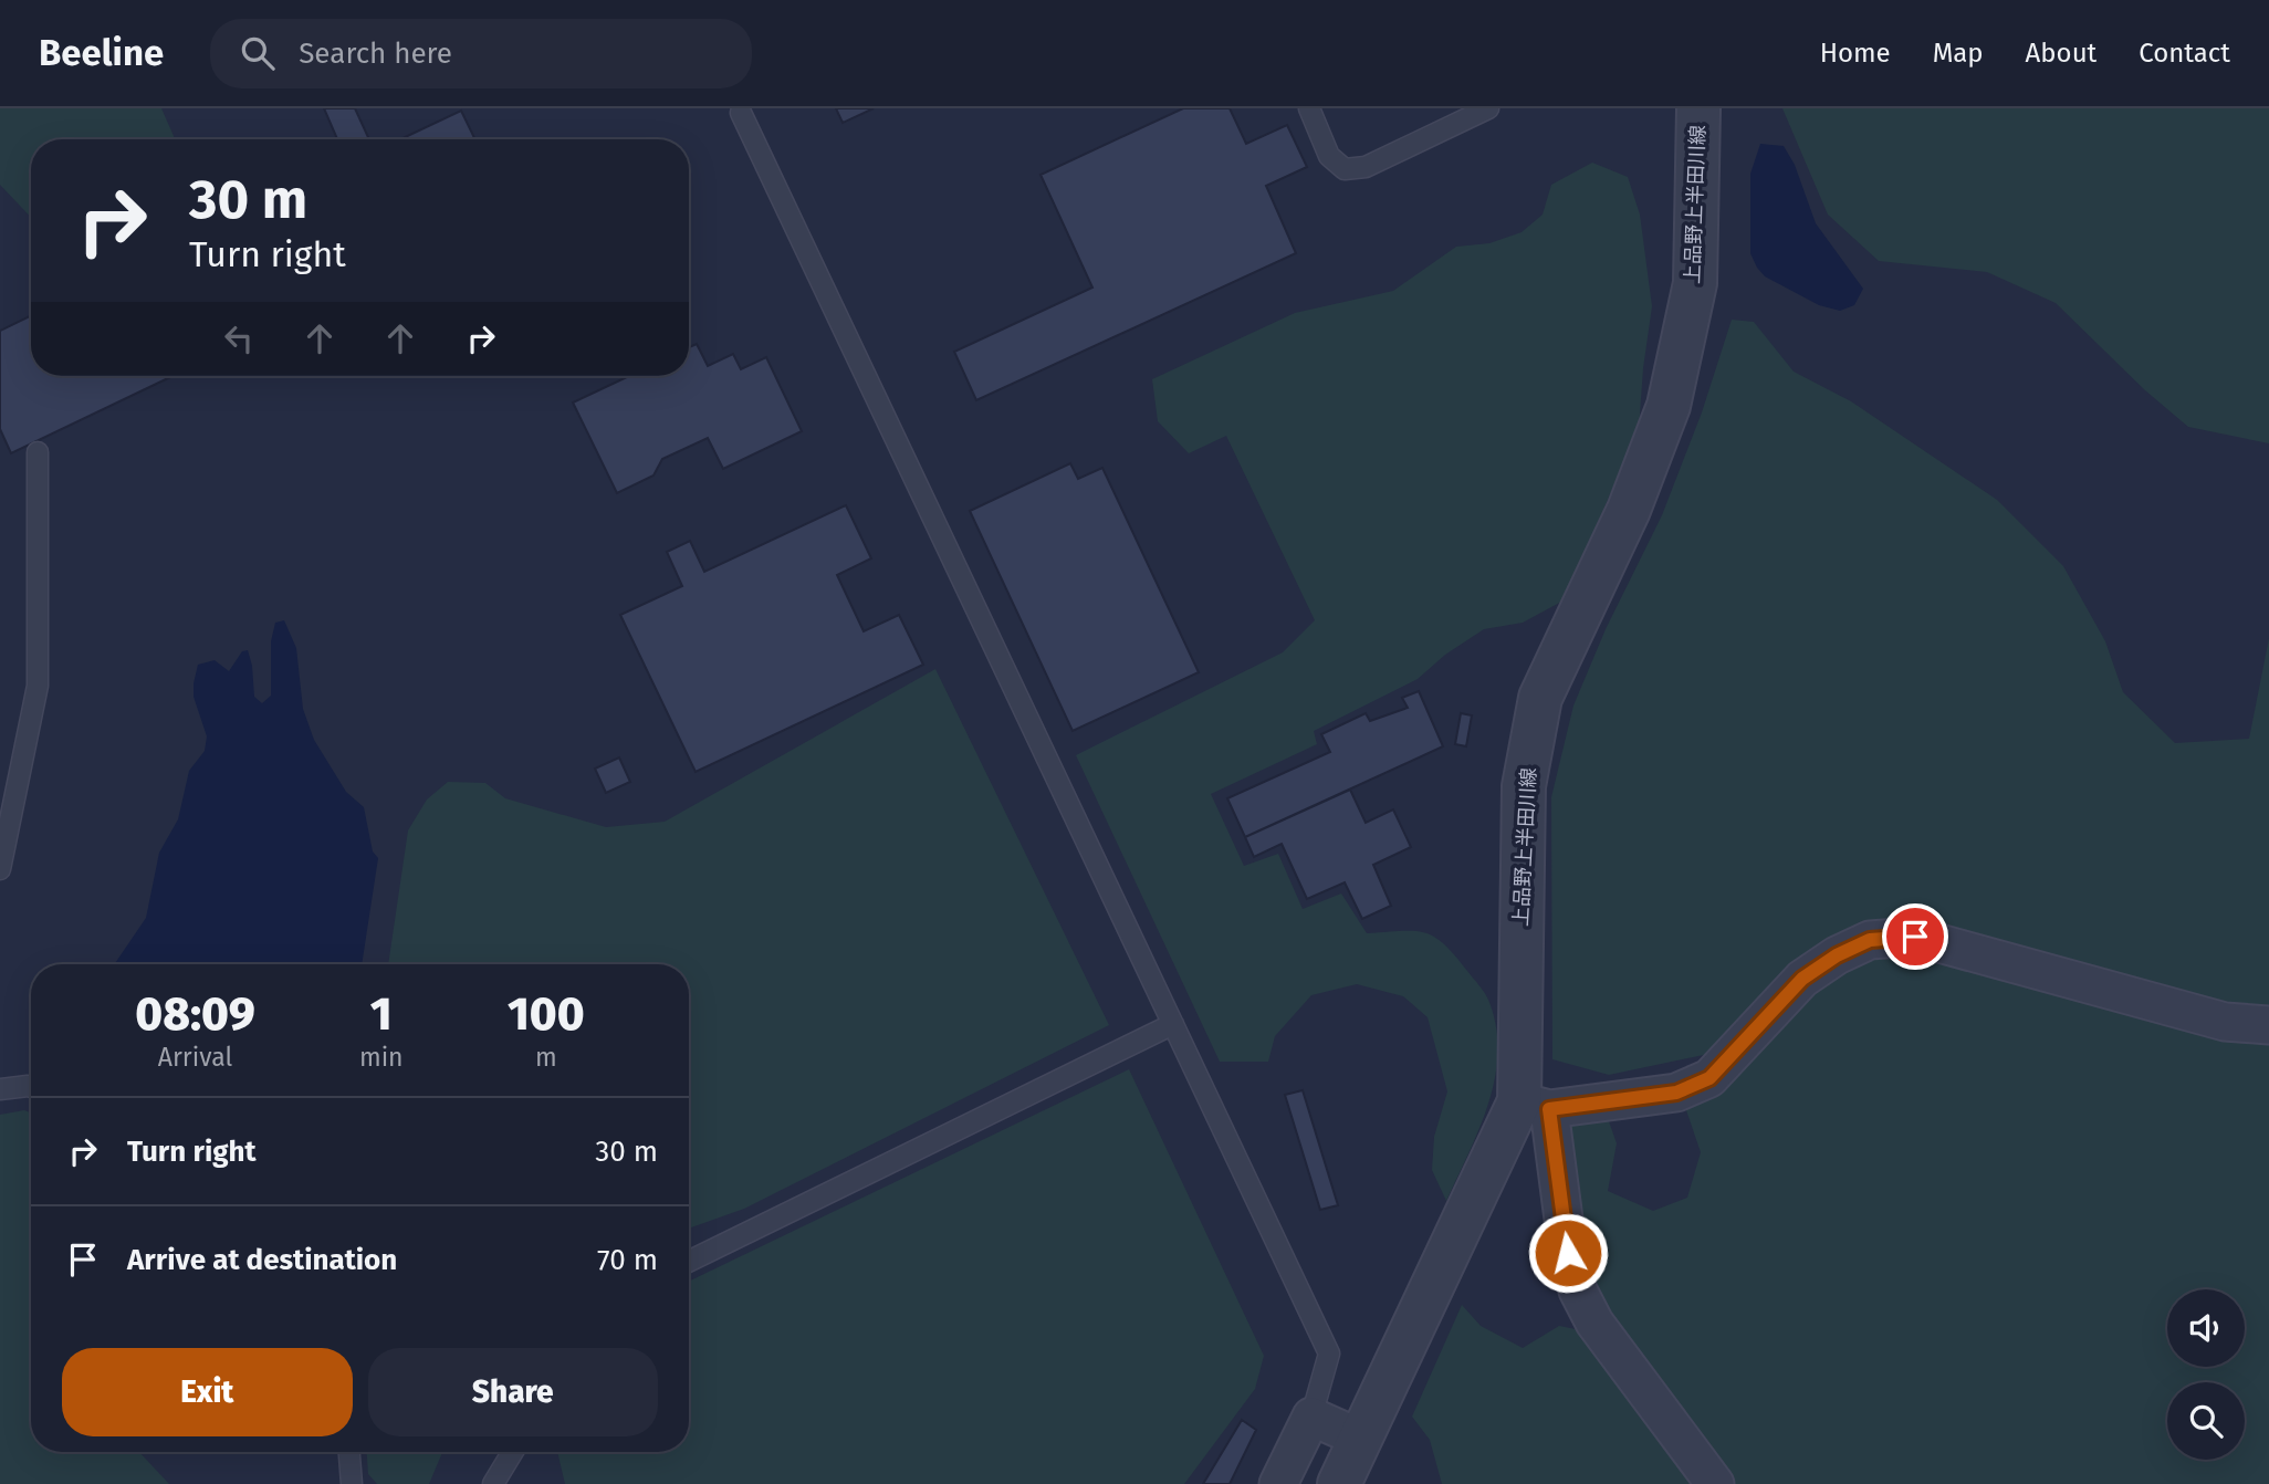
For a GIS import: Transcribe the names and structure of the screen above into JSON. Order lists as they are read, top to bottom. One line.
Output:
{"streets":{"street":["上品野上半田川線"]},"page":{"header":"Beeline","search":"Search here","nav":["Home","Map","About","Contact"],"turn":["30 m","Turn right"],"eta":["08:09","Arrival","1","min","100","m"],"list":[{"name":"Turn right","value":"30 m"},{"name":"Arrive at destination","value":"70 m"}],"buttons":["Exit","Share"]}}
